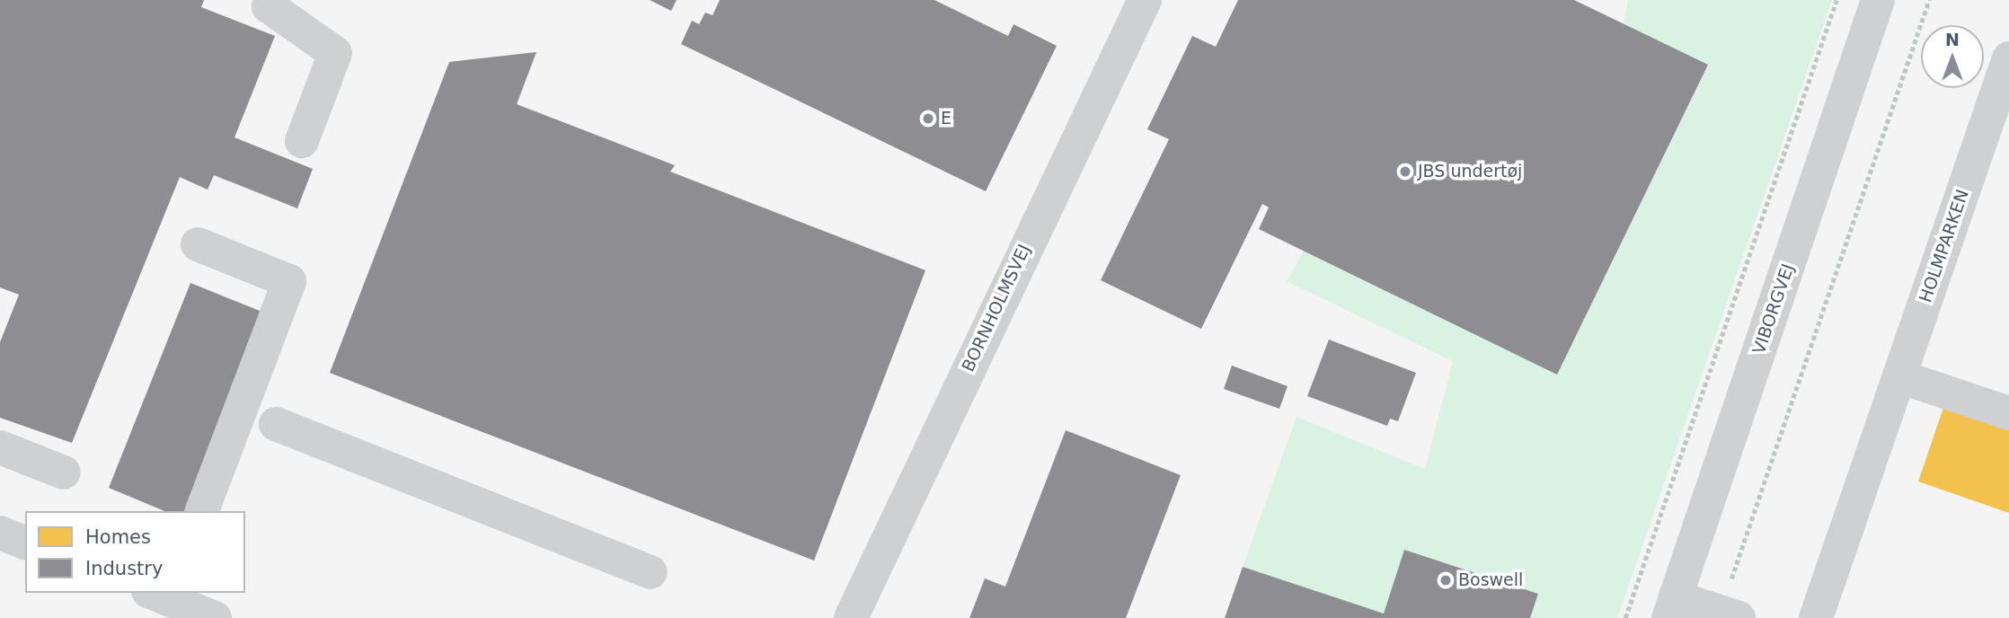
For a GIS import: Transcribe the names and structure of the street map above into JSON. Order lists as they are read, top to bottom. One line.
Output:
{"streets":{"street":["HOLMPARKEN","BORNHOLMSVEJ","VIBORGVEJ"]},"places":["E","JBS undertøj","Boswell"],"legend":["Homes","Industry"],"north":"top"}
